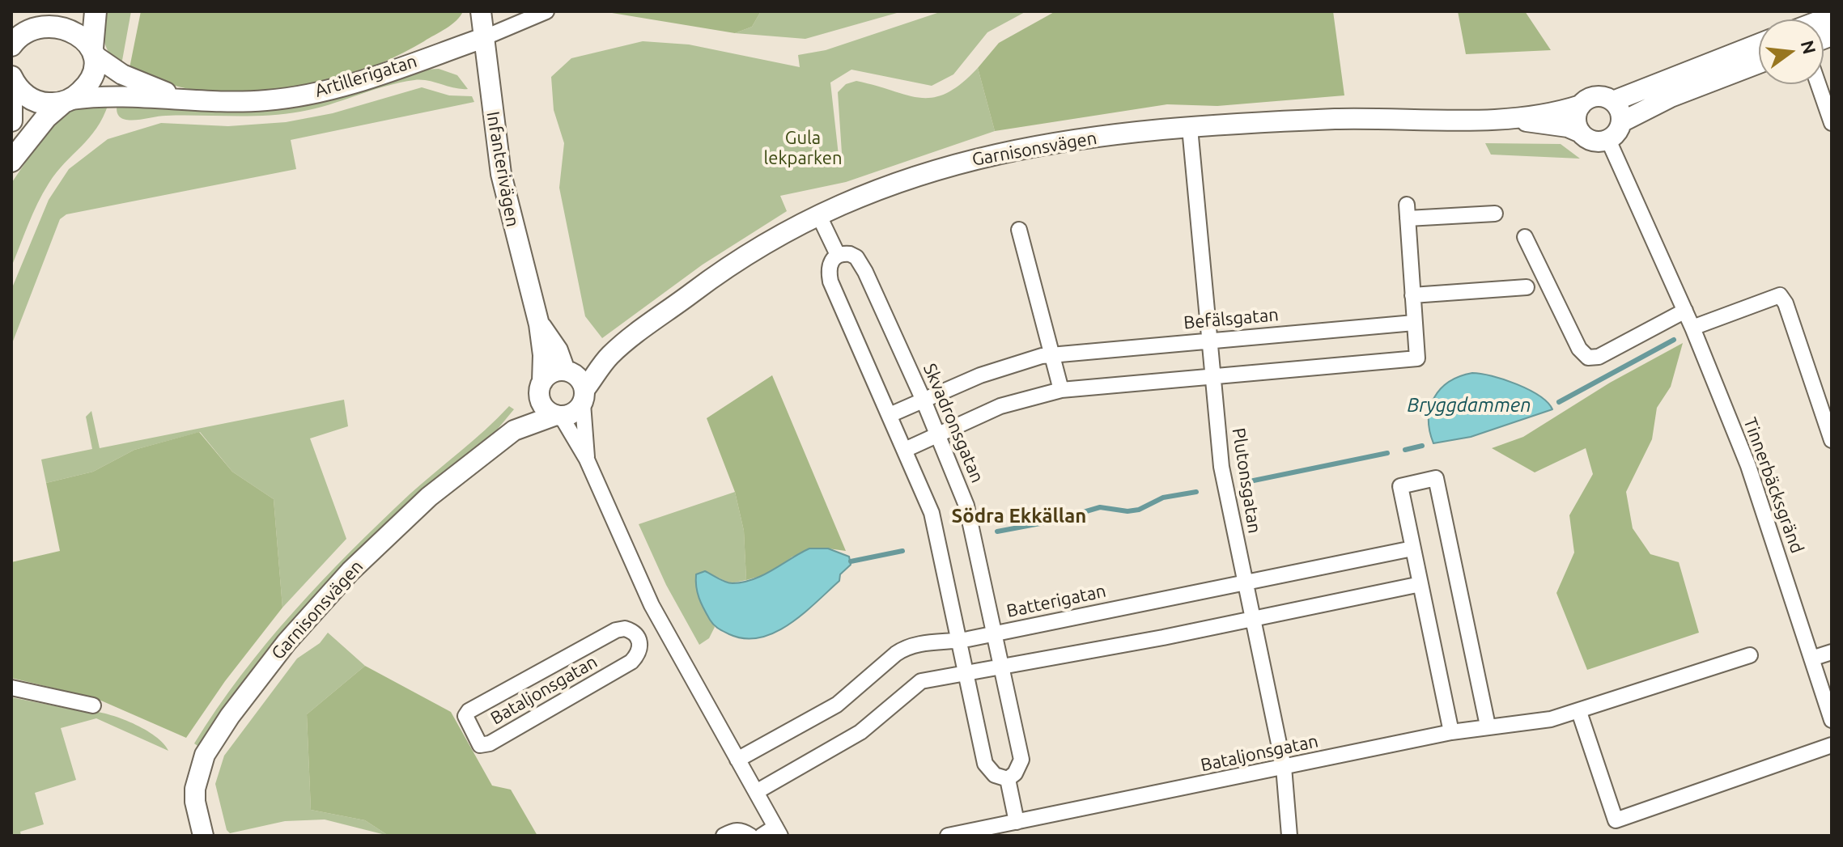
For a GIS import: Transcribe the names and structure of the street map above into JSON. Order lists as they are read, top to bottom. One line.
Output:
{"streets":{"street":["Artillerigatan","Garnisonsvägen","Infanterivägen","Befälsgatan","Skvadronsgatan","Plutonsgatan","Tinnerbäcksgränd","Batterigatan","Bataljonsgatan"]},"crossings":[["Artillerigatan","Infanterivägen"],["Garnisonsvägen","Infanterivägen"],["Garnisonsvägen","Plutonsgatan"],["Garnisonsvägen","Tinnerbäcksgränd"],["Befälsgatan","Skvadronsgatan"],["Befälsgatan","Plutonsgatan"],["Skvadronsgatan","Batterigatan"],["Plutonsgatan","Batterigatan"],["Plutonsgatan","Bataljonsgatan"]],"districts":["Södra Ekkällan"],"water":["Bryggdammen"],"parks":["Gula lekparken"],"north":"right"}
